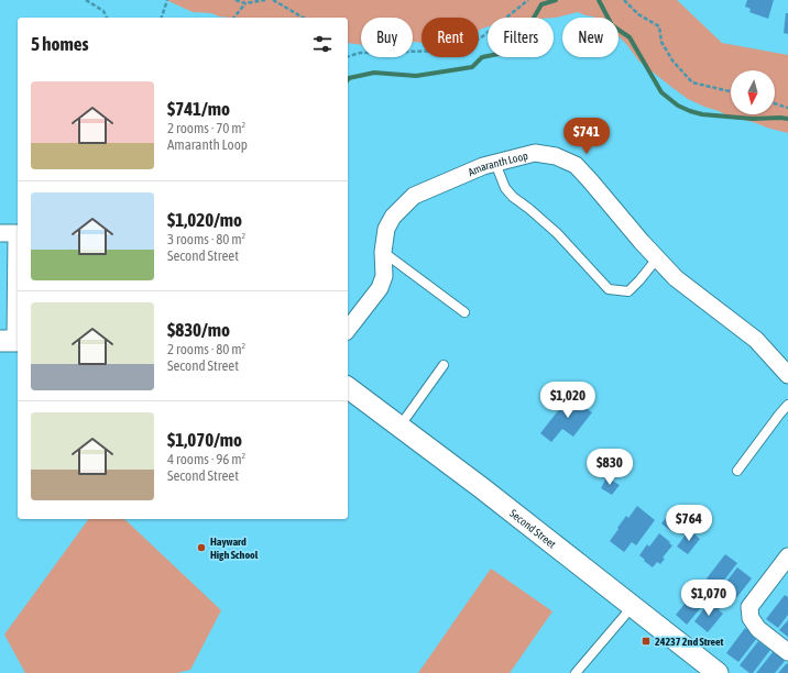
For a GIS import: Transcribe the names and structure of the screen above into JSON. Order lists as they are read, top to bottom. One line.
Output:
{"streets":{"street":["Amaranth Loop","Second Street"]},"places":{"other":["Hayward High School"],"transit":["24237 2nd Street"]},"north":"bottom","page":{"chip":["Buy","Rent","Filters","New"],"heading":"5 homes","list":[{"name":"$741/mo","note":"2 rooms · 70 m² · Amaranth Loop"},{"name":"$1,020/mo","note":"3 rooms · 80 m² · Second Street"},{"name":"$830/mo","note":"2 rooms · 80 m² · Second Street"},{"name":"$1,070/mo","note":"4 rooms · 96 m² · Second Street"}],"price":["$741","$1,020","$830","$764","$1,070"]}}
